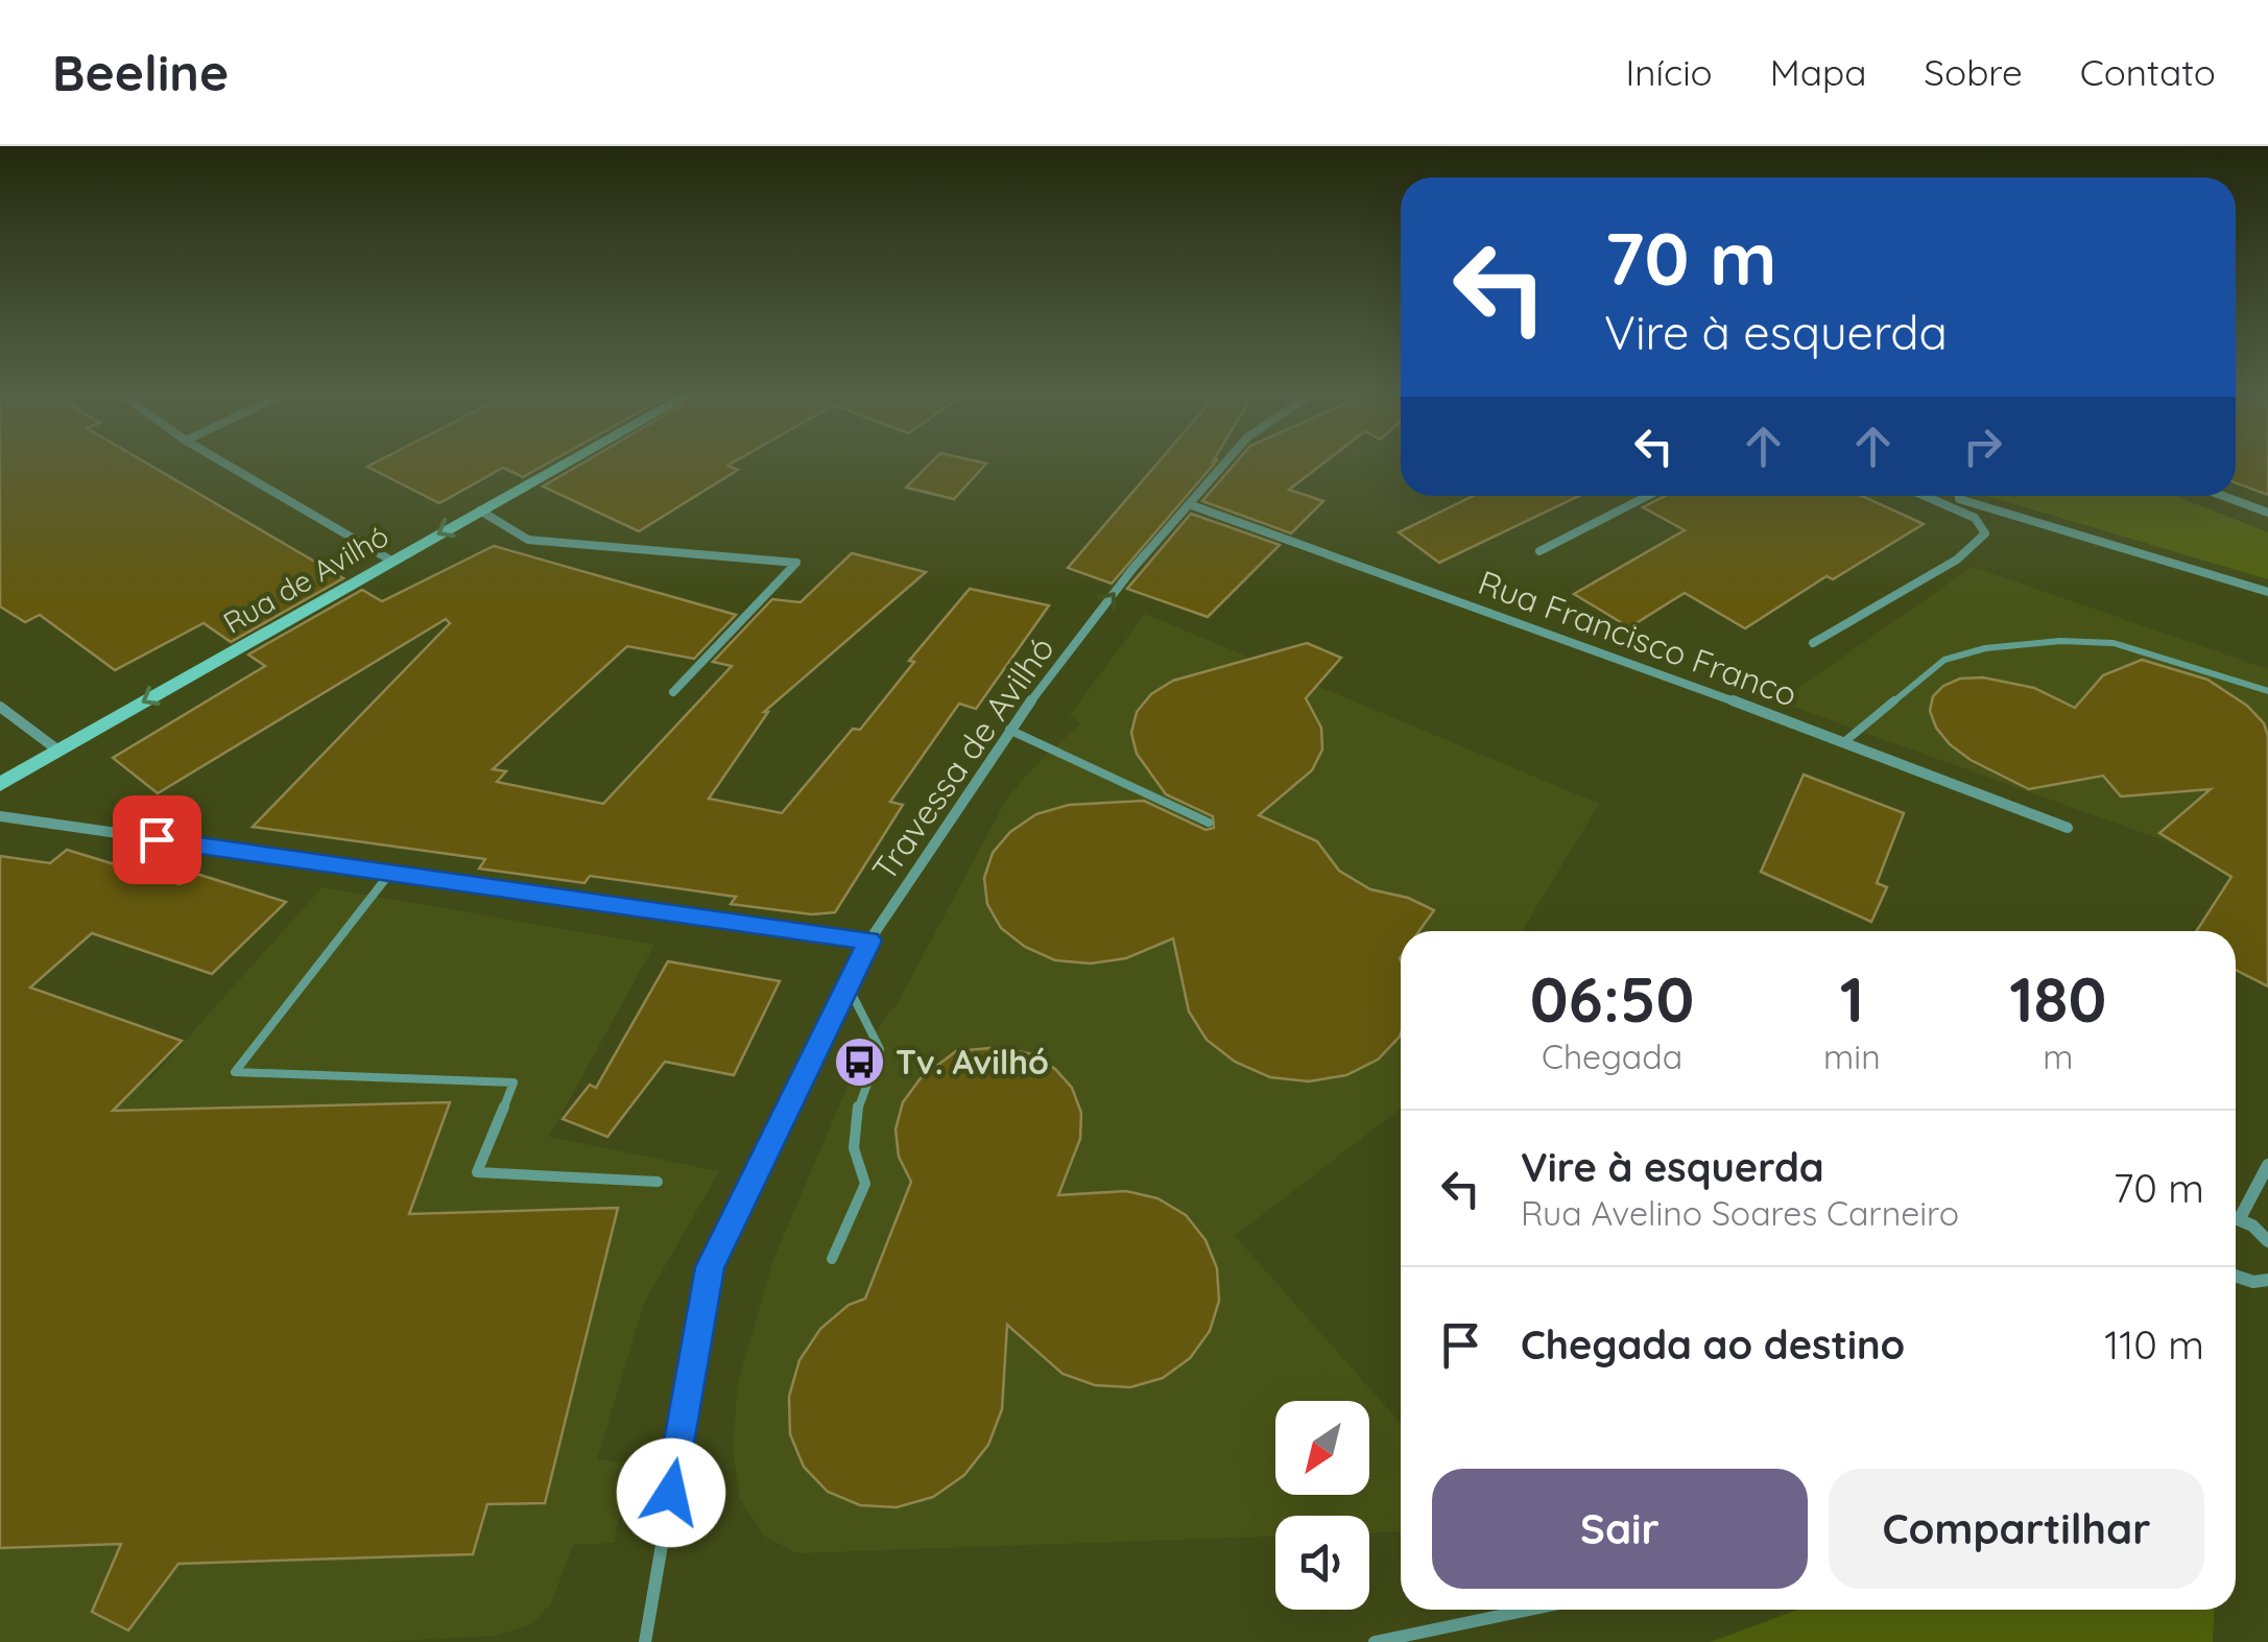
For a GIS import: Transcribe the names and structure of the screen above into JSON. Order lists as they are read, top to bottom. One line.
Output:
{"streets":{"street":["Rua de Avilhó","Rua Francisco Franco","Travessa de Avilhó"]},"crossings":[["Rua Francisco Franco","Travessa de Avilhó"]],"one_way":["Rua de Avilhó"],"places":{"bus stop":["Tv. Avilhó"]},"north":"bottom left","page":{"header":"Beeline","nav":["Início","Mapa","Sobre","Contato"],"turn":["70 m","Vire à esquerda"],"eta":["06:50","Chegada","1","min","180","m"],"list":[{"name":"Vire à esquerda","note":"Rua Avelino Soares Carneiro","value":"70 m"},{"name":"Chegada ao destino","value":"110 m"}],"buttons":["Sair","Compartilhar"]}}
